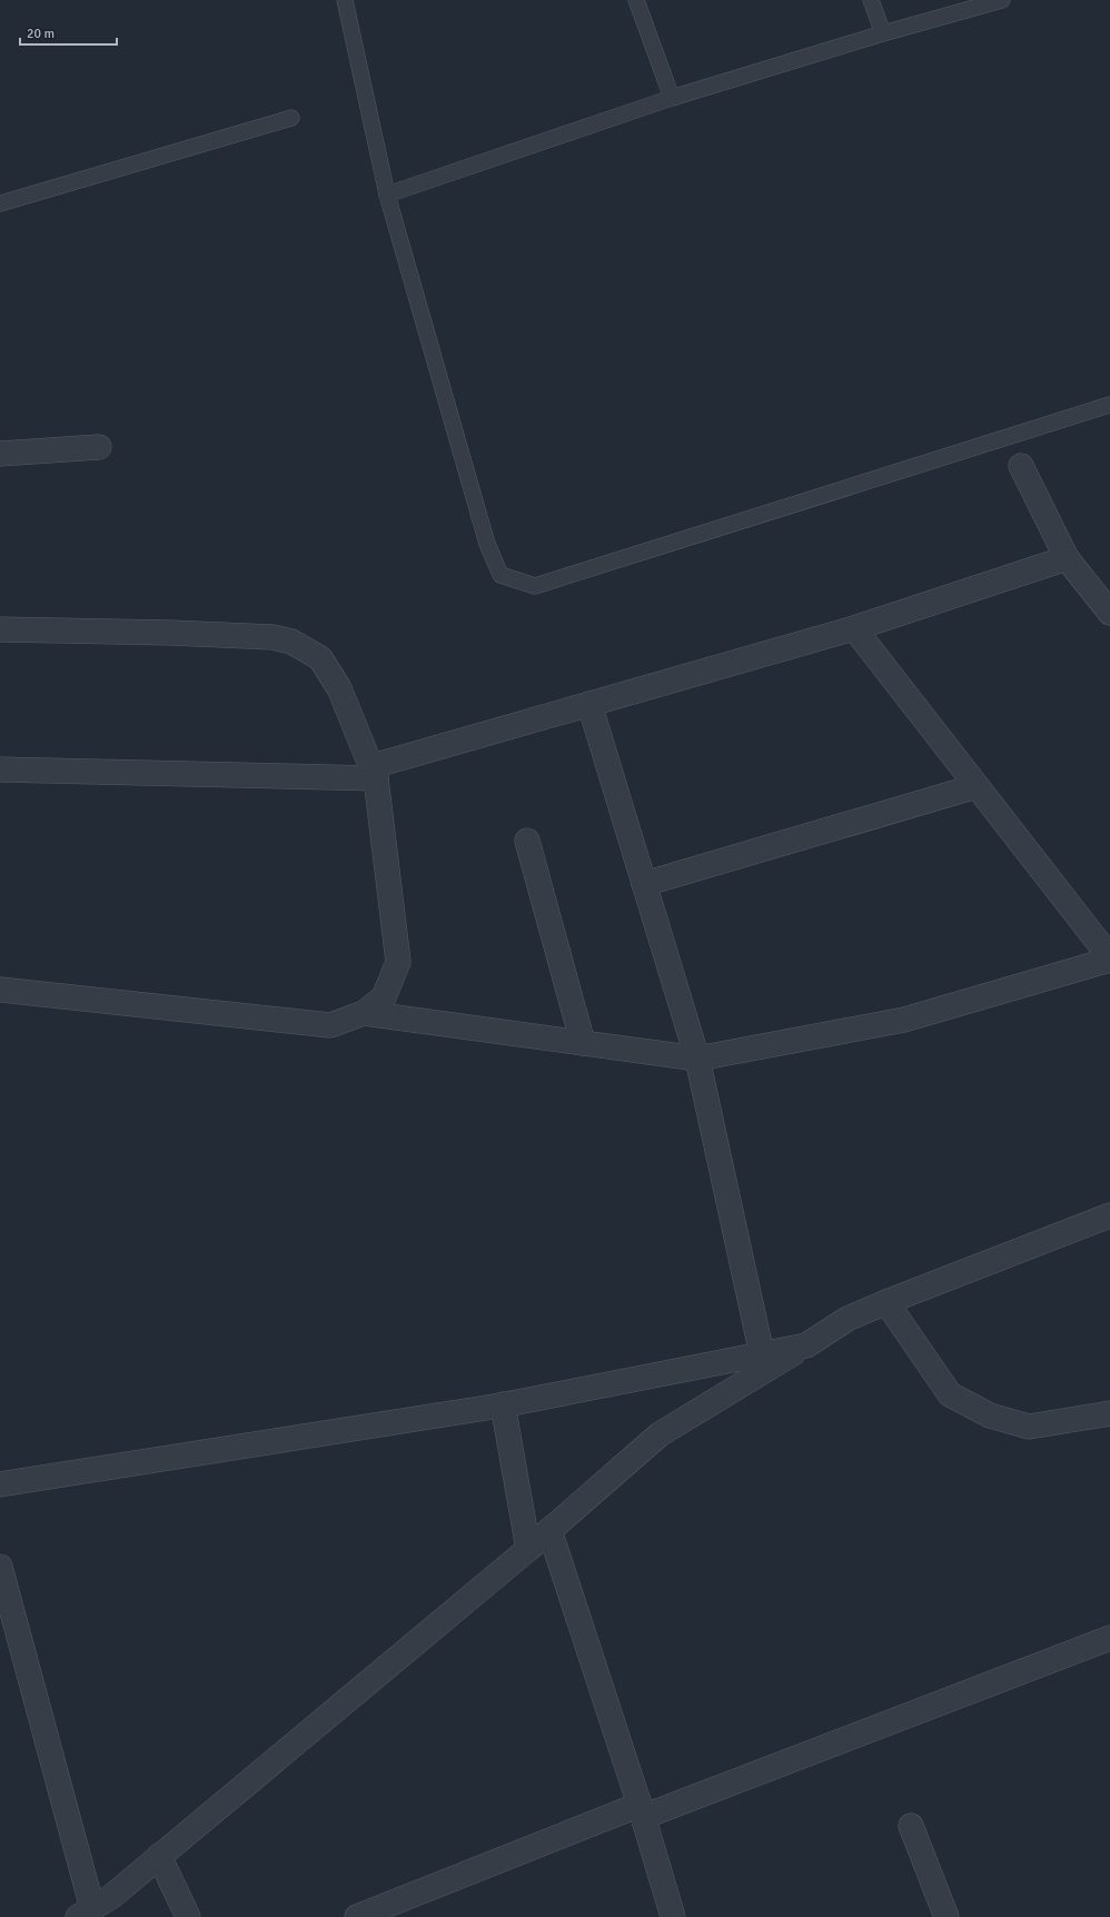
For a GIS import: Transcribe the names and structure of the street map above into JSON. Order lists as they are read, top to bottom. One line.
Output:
{"scale_bar":"20 m"}
